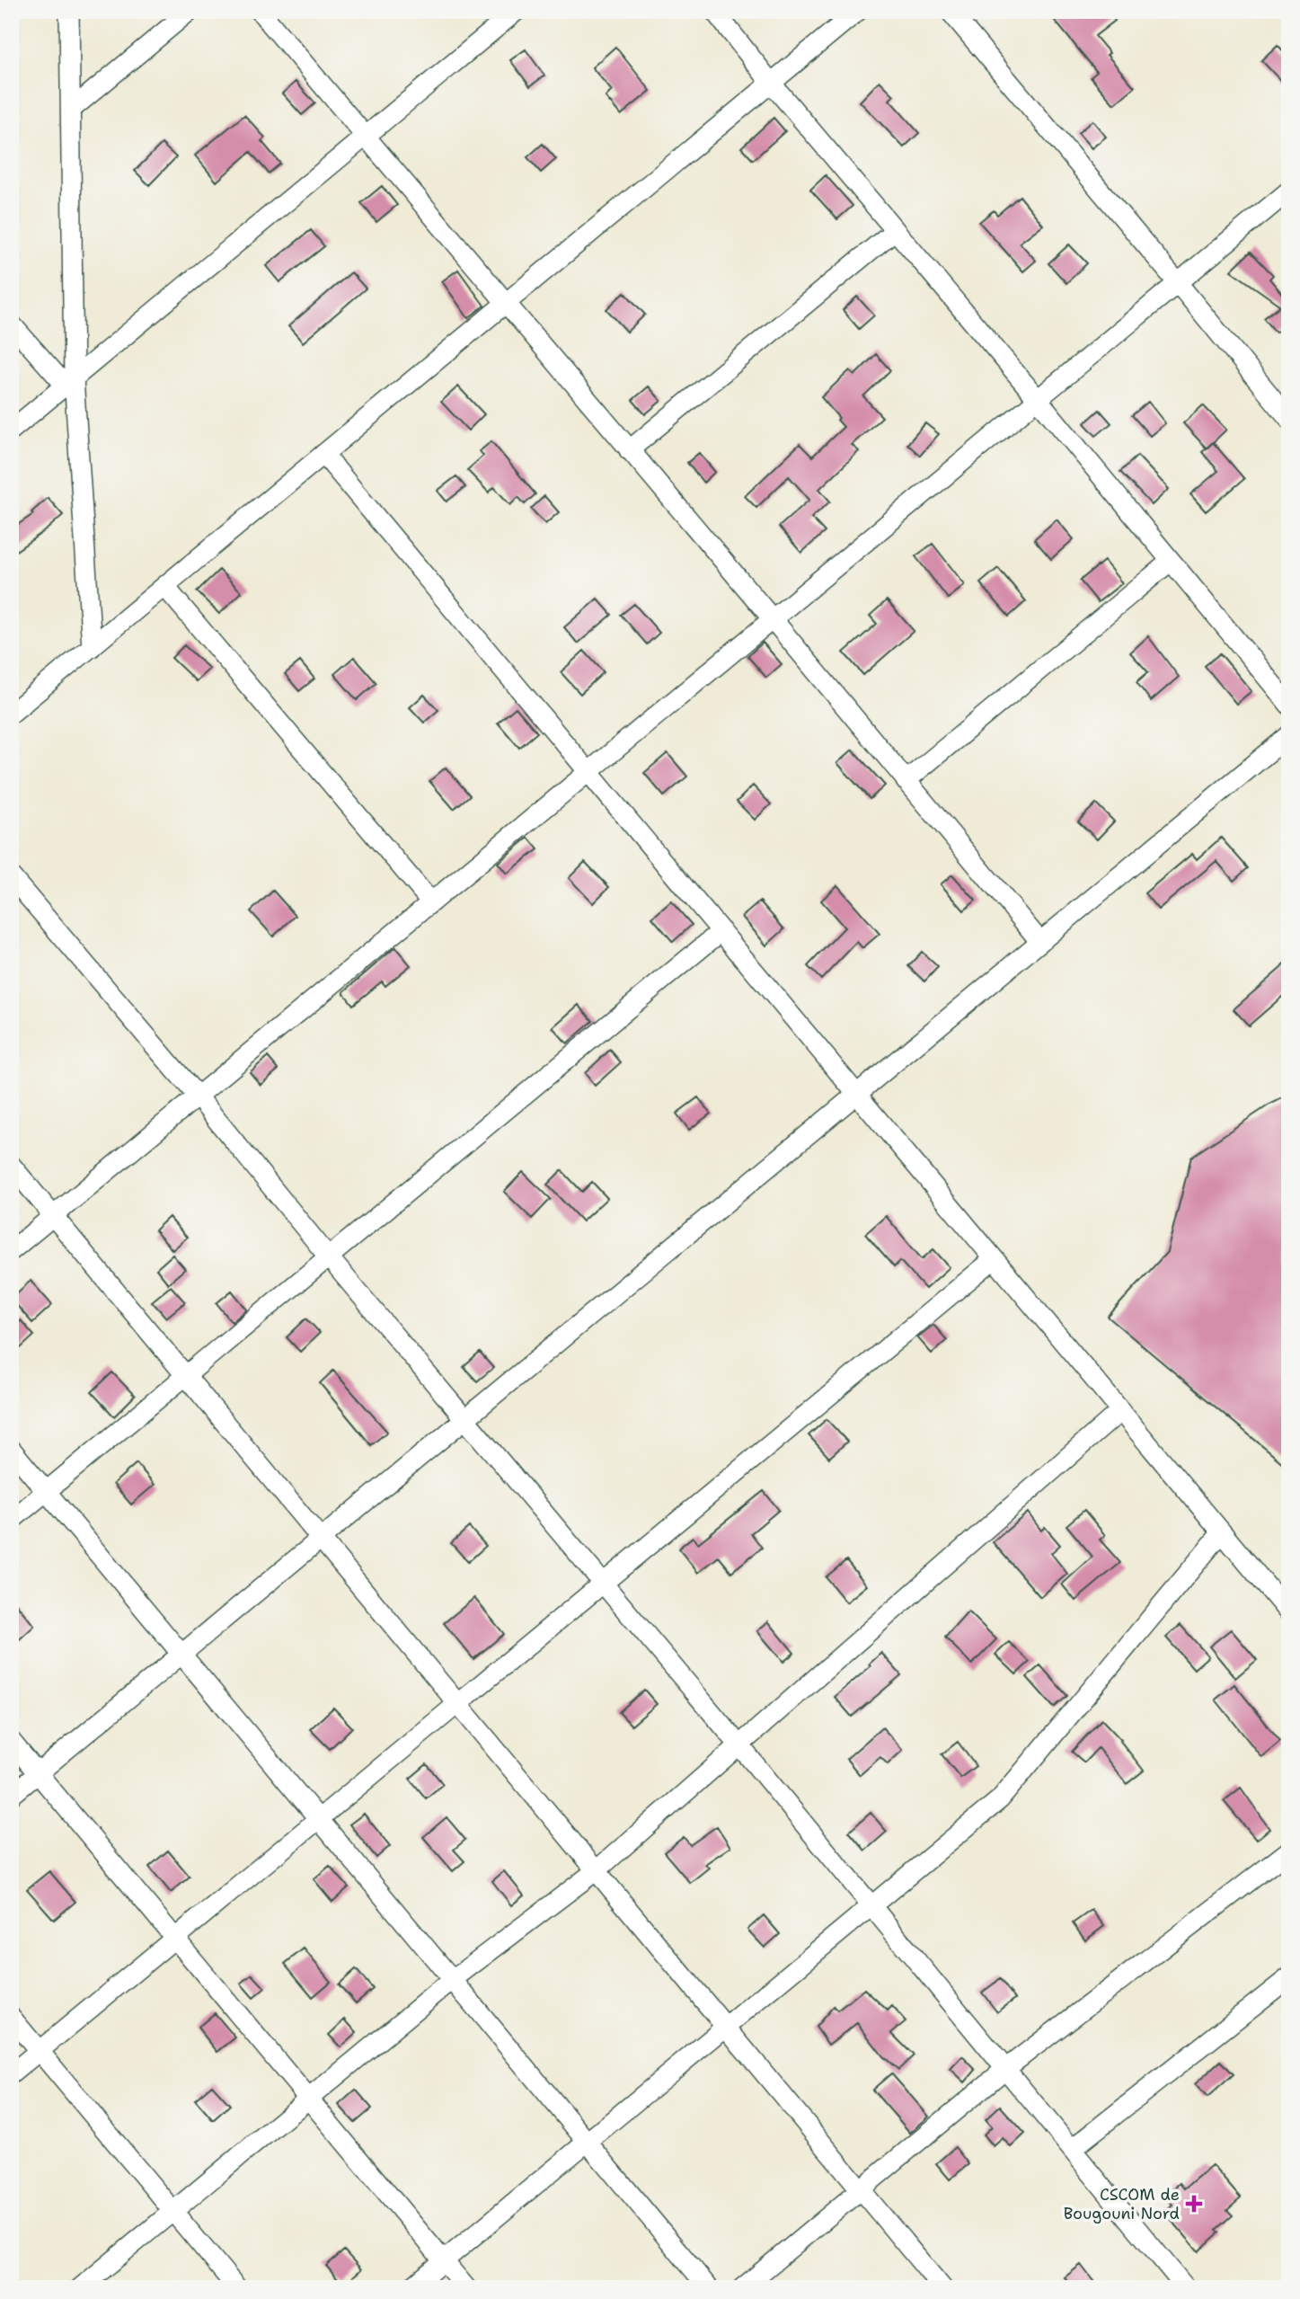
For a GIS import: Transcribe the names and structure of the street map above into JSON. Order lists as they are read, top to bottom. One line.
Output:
{"places":{"health":["CSCOM de Bougouni Nord"]}}
